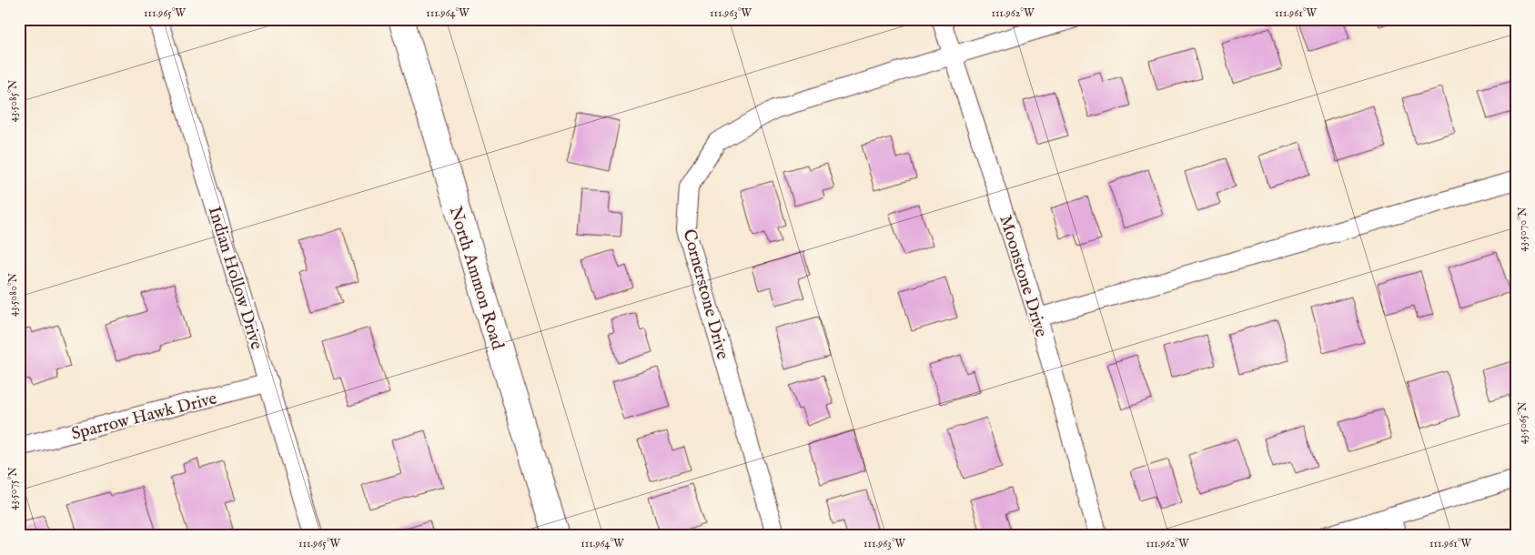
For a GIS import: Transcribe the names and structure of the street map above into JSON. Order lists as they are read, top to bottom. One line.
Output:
{"streets":{"main road":["North Ammon Road"],"street":["Moonstone Drive","Indian Hollow Drive","Cornerstone Drive","Sparrow Hawk Drive"]},"crossings":[["Moonstone Drive","Cornerstone Drive"],["Indian Hollow Drive","Sparrow Hawk Drive"]],"coordinates":["111.965°W","111.964°W","111.963°W","111.962°W","111.961°W","43.5085°N","43.5070°N","43.5080°N","43.5065°N","43.5075°N"]}
